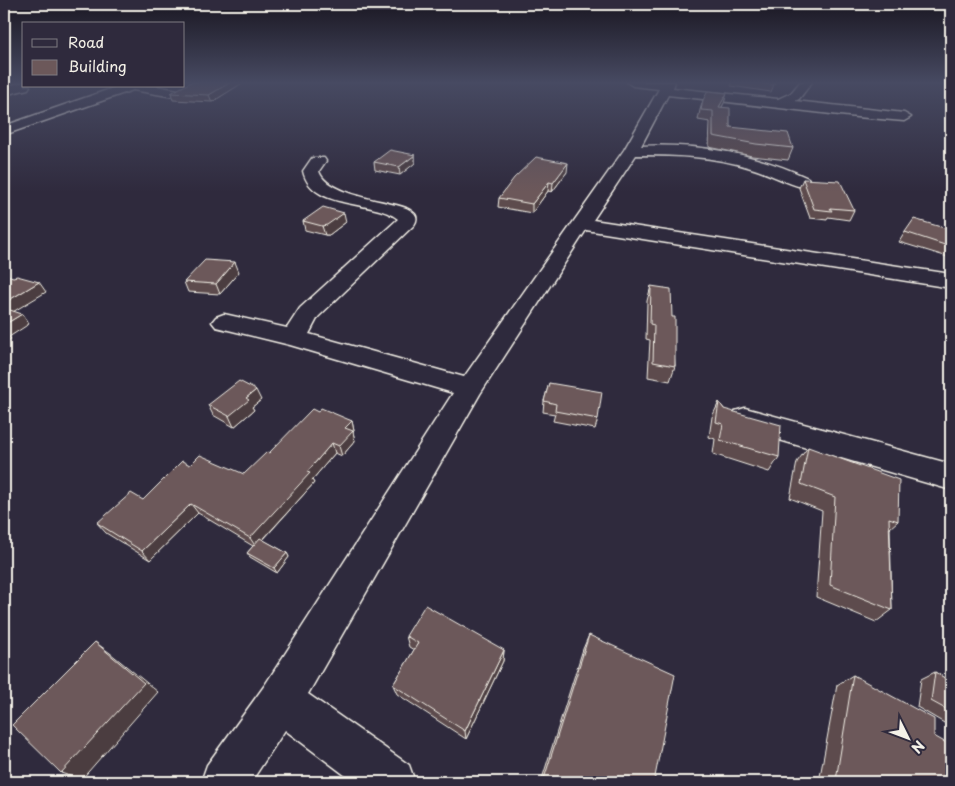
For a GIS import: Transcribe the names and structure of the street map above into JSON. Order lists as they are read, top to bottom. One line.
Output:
{"legend":["Road","Building"],"north":"bottom right"}
